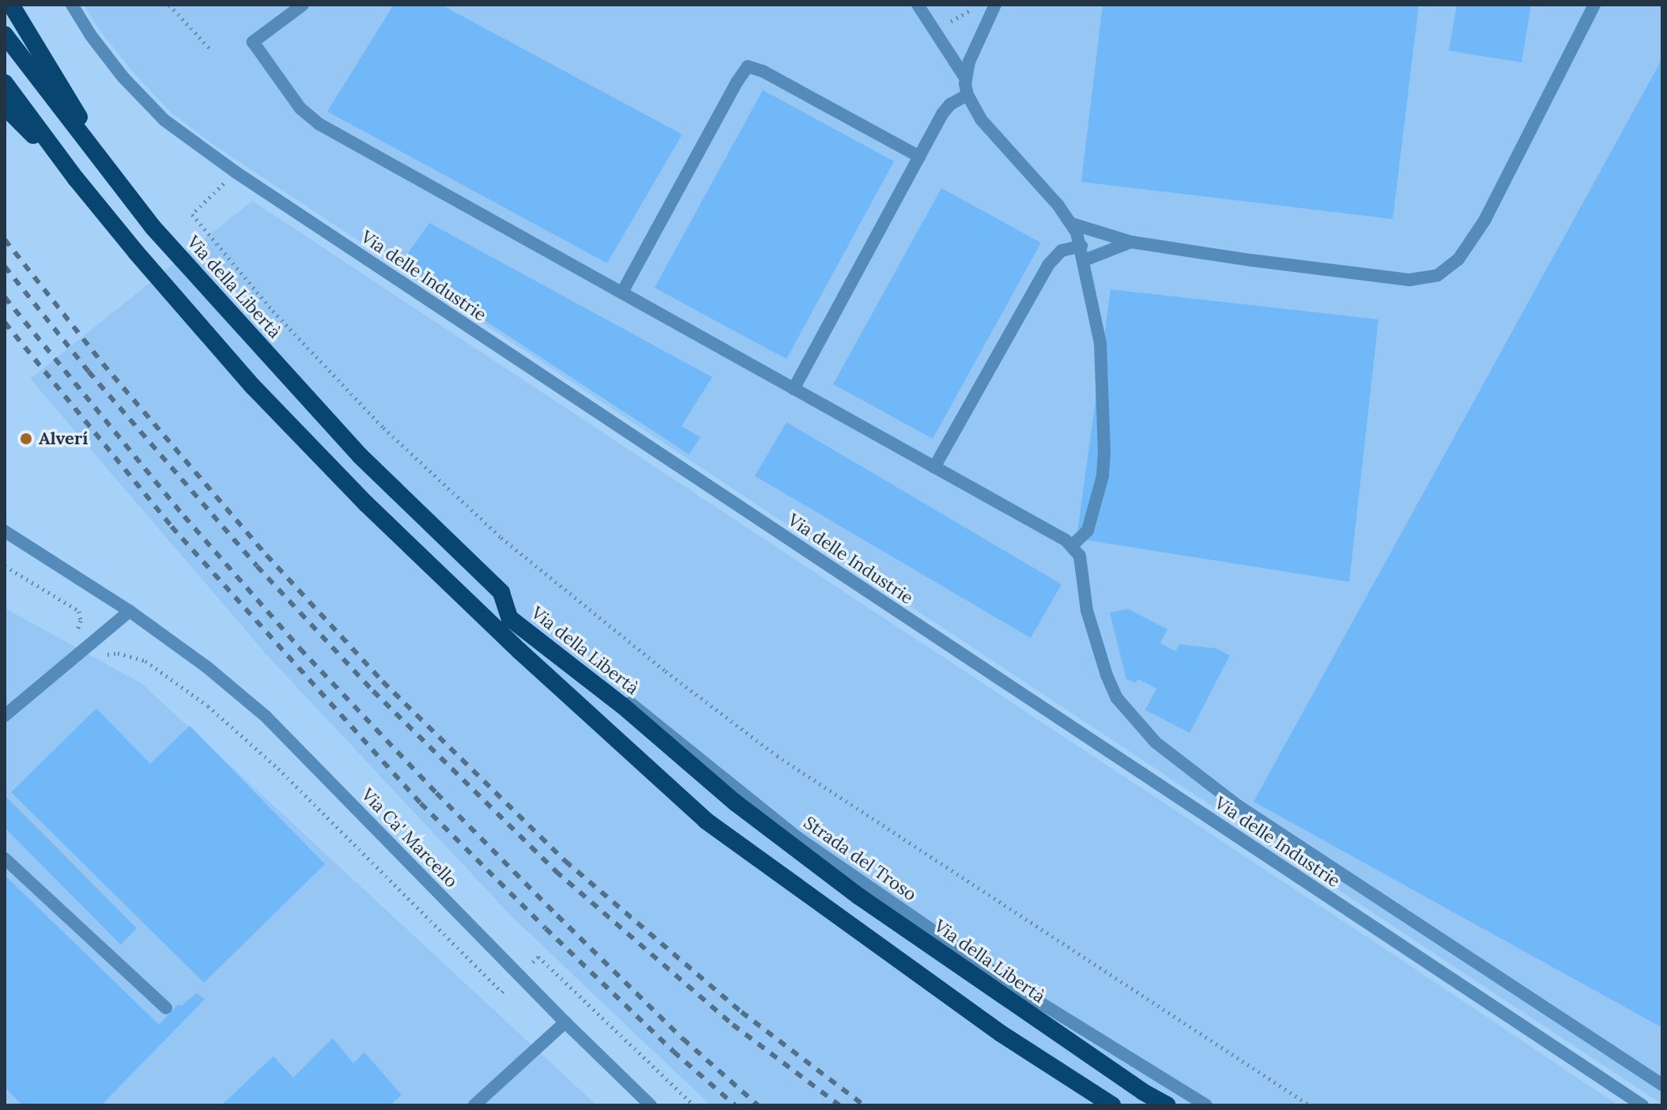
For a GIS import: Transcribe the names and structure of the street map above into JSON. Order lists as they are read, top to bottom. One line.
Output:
{"streets":{"highway":["Via della Libertà"],"street":["Via delle Industrie","Via Ca' Marcello","Strada del Troso"]},"crossings":[["Via della Libertà","Strada del Troso"]],"places":["Alverí"]}
